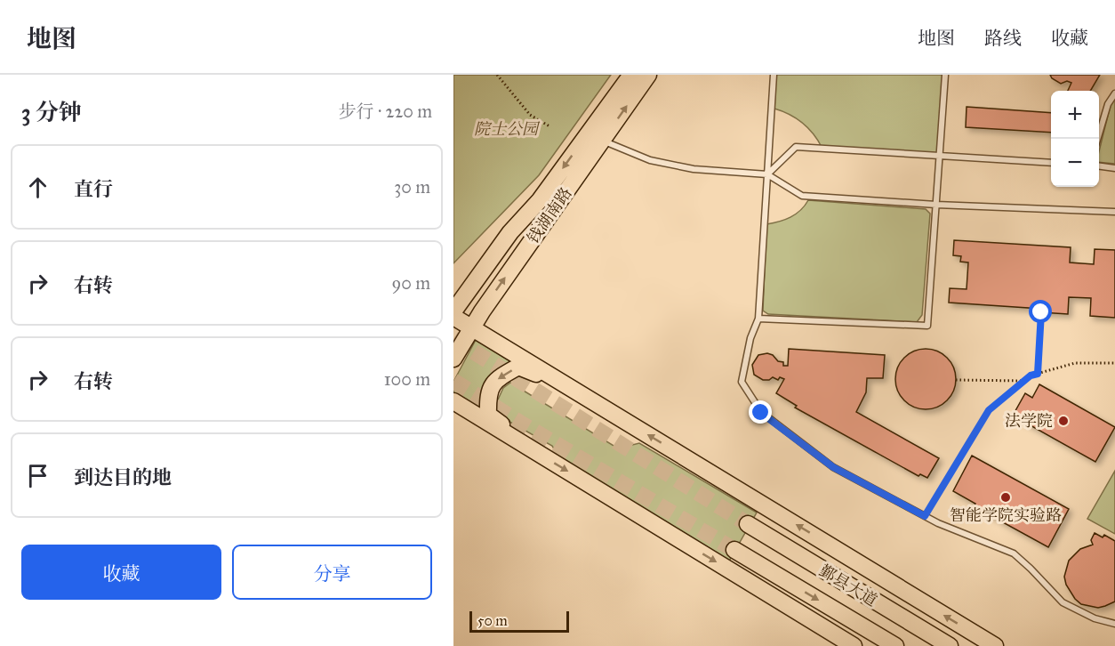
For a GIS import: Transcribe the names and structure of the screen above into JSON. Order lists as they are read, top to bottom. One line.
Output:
{"streets":{"main road":["钱湖南路","鄞县大道"]},"parks":["院士公园"],"places":["法学院","智能学院实验路"],"scale_bar":"50 m","page":{"header":"地图","nav":["地图","路线","收藏"],"heading":["3 分钟","步行 · 220 m"],"map_buttons":["+","−"],"list":[["直行","30 m"],["右转","90 m"],["右转","100 m"],"到达目的地"],"buttons":["收藏","分享"],"scale":"50 m"}}
